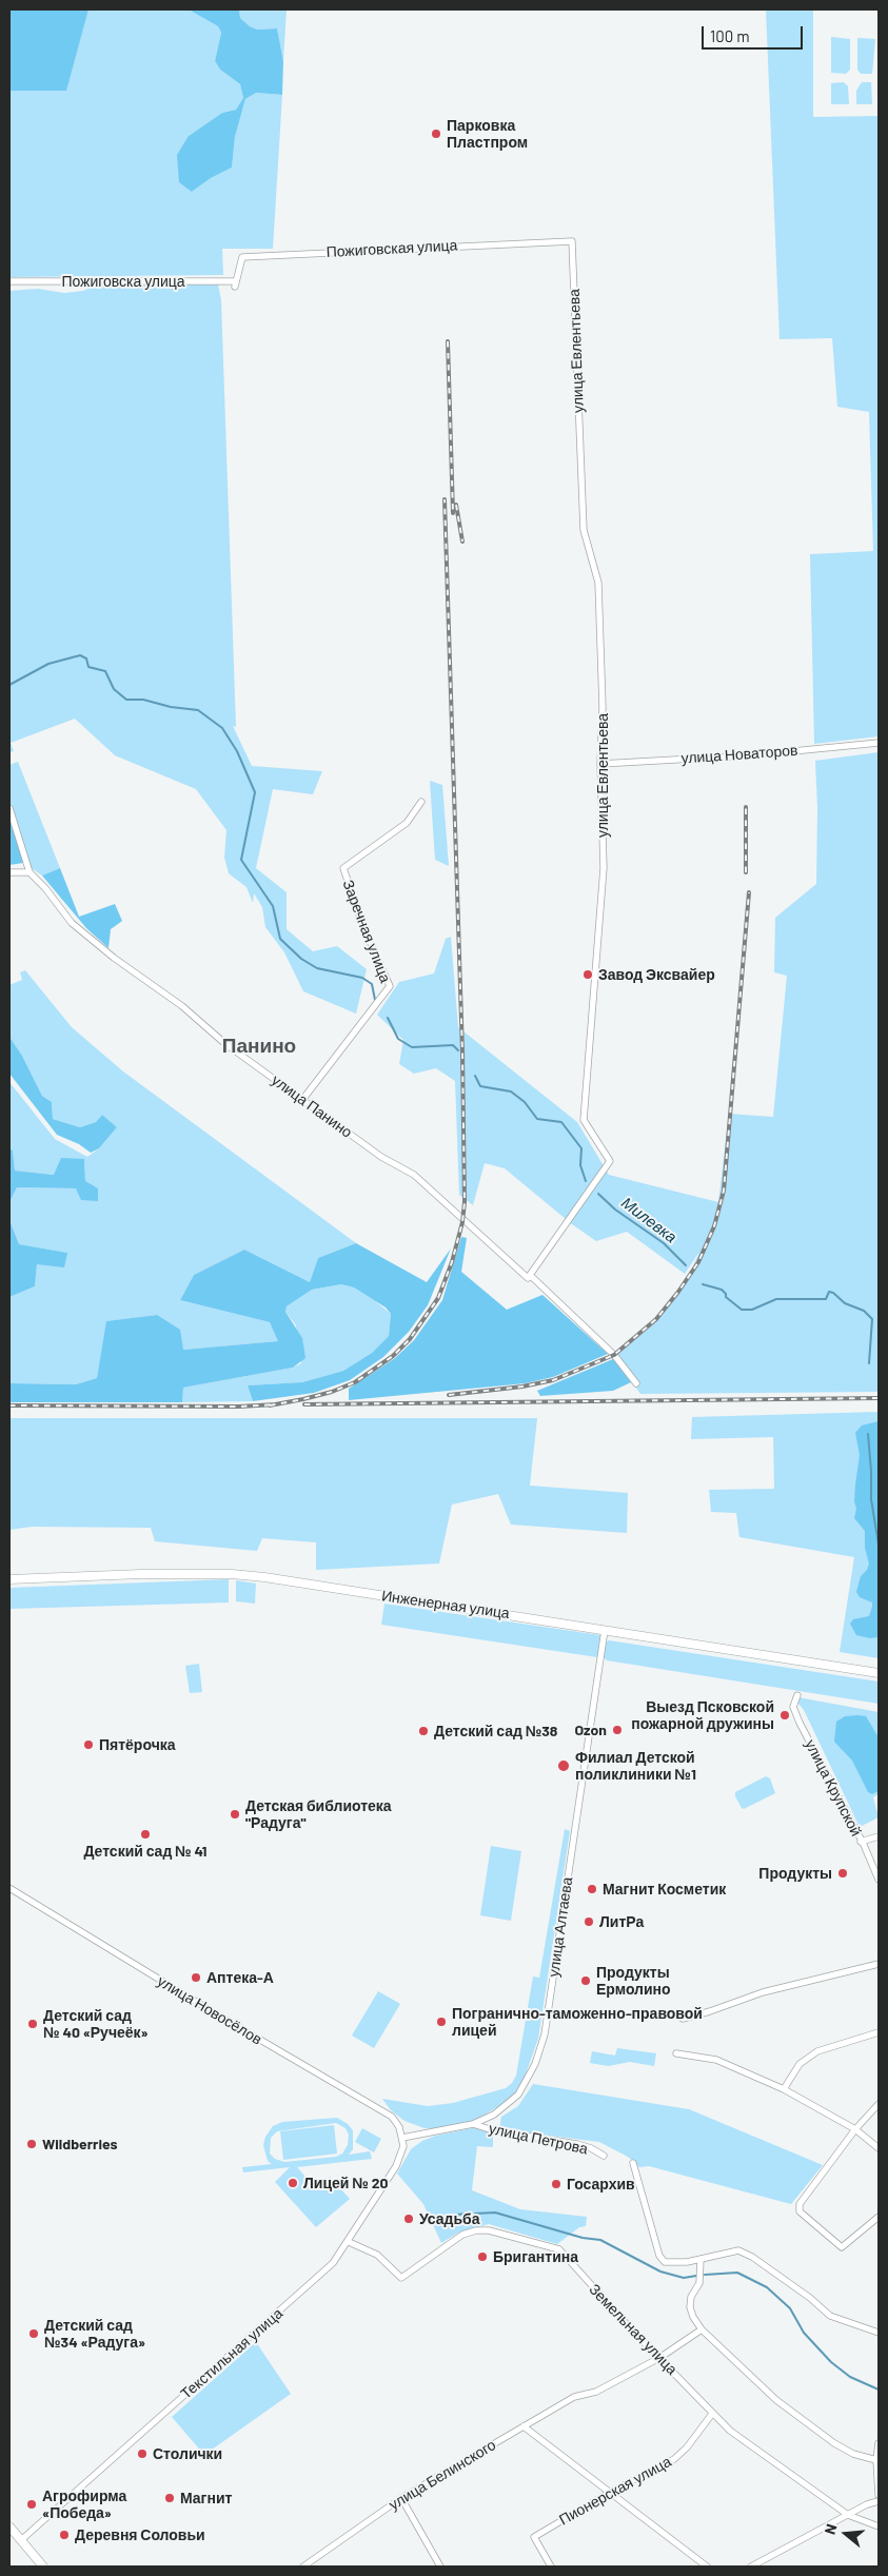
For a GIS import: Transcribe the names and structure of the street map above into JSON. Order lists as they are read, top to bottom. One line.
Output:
{"streets":{"main road":["Инженерная улица"],"street":["Пожиговская улица","Пожиговска улица","улица Евлентьева","улица Новаторов","Заречная улица","улица Панино","улица Крупской","улица Алтаева","улица Новосёлов","улица Петрова","Земельная улица","Текстильная улица","улица Белинского","Пионерская улица"]},"crossings":[["Пожиговская улица","Пожиговска улица"],["Пожиговская улица","улица Евлентьева"],["улица Евлентьева","улица Новаторов"],["улица Евлентьева","улица Панино"],["Заречная улица","улица Панино"],["Инженерная улица","улица Алтаева"],["улица Алтаева","улица Новосёлов"],["улица Алтаева","улица Петрова"],["улица Алтаева","Текстильная улица"],["улица Новосёлов","Текстильная улица"],["Земельная улица","Текстильная улица"],["Земельная улица","улица Белинского"],["Земельная улица","Пионерская улица"]],"districts":["Панино"],"water":["Милевка"],"places":["Парковка Пластпром","Завод Эксвайер","Выезд Псковской пожарной дружины","Ozon","Детский сад №38","Пятёрочка","Филиал Детской поликлиники №1","Детская библиотека \"Радуга\"","Детский сад № 41","Продукты","Магнит Косметик","ЛитРа","Аптека-А","Продукты Ермолино","Погранично-таможенно-правовой лицей","Детский сад № 40 «Ручеёк»","Wildberries","Лицей № 20","Госархив","Усадьба","Бригантина","Детский сад №34 «Радуга»","Столички","Магнит","Агрофирма «Победа»","Деревня Соловьи"],"scale_bar":"100 m","north":"left"}
